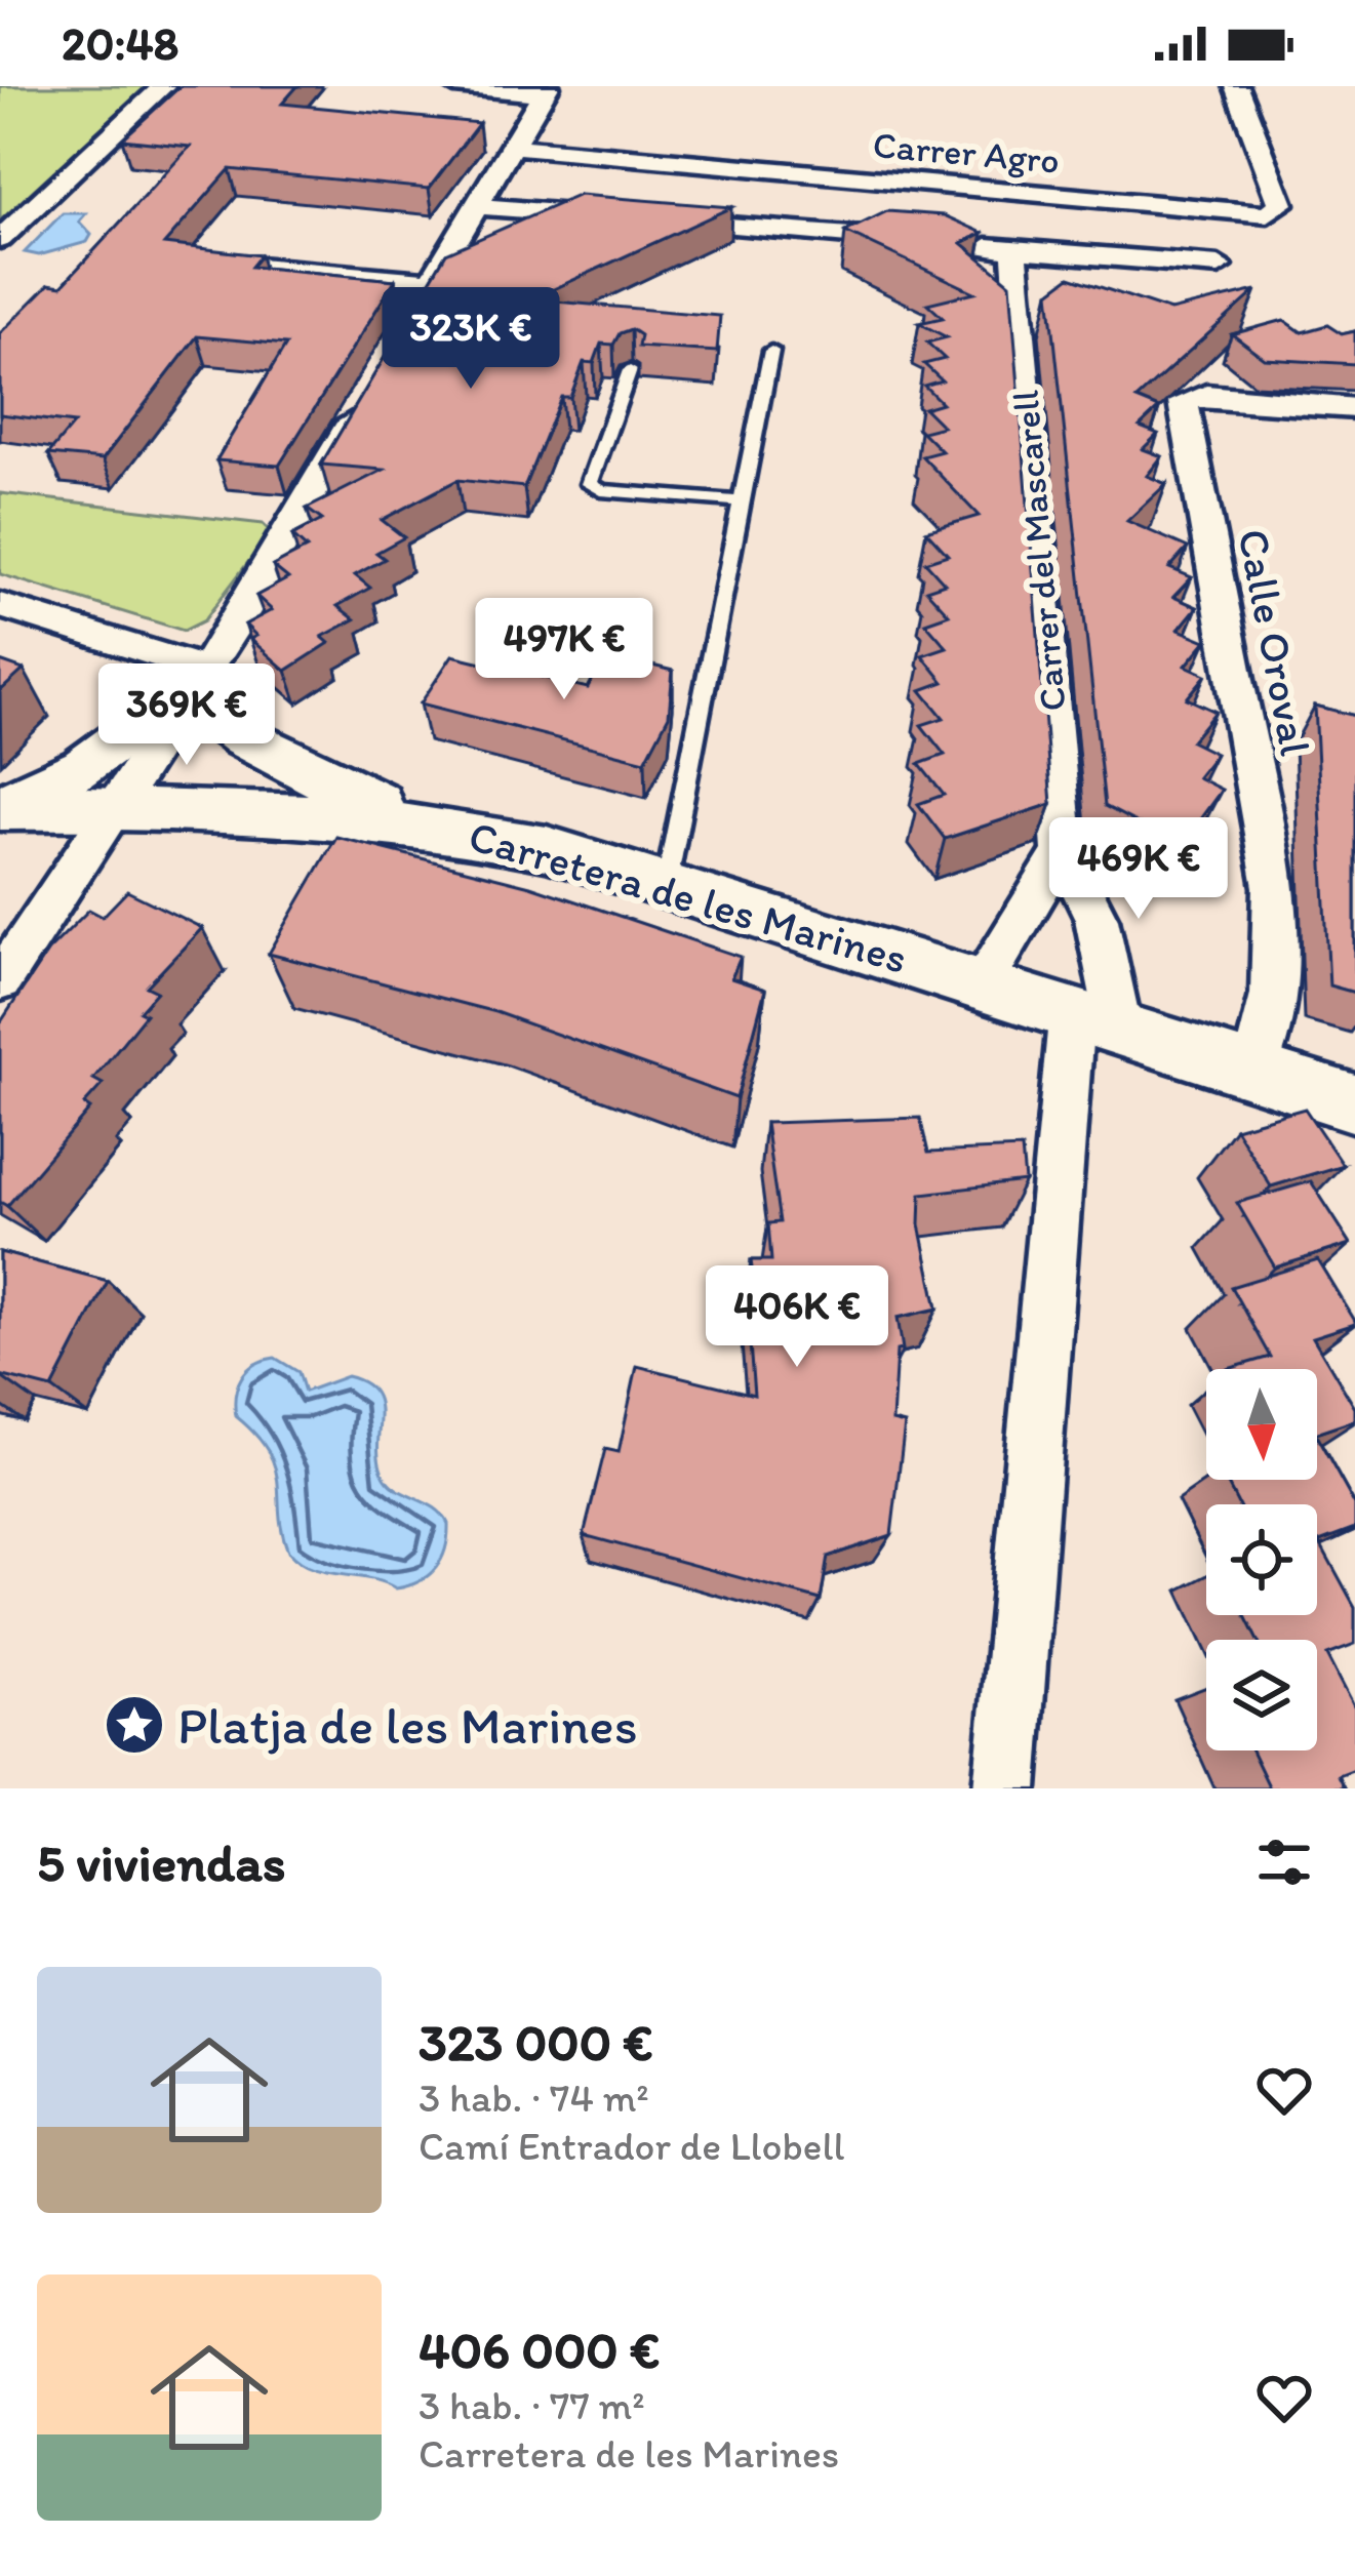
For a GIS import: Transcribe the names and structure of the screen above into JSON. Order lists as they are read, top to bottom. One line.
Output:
{"streets":{"main road":["Carretera de les Marines"],"street":["Carrer Agro","Carrer del Mascarell","Calle Oroval"]},"crossings":[["Carrer del Mascarell","Carretera de les Marines"],["Calle Oroval","Carretera de les Marines"]],"places":{"place":["Platja de les Marines"]},"north":"bottom","page":{"status":"20:48","price":["323K €","497K €","369K €","469K €","406K €"],"heading":"5 viviendas","list":[{"name":"323 000 €","note":"3 hab. · 74 m² · Camí Entrador de Llobell"},{"name":"406 000 €","note":"3 hab. · 77 m² · Carretera de les Marines"}]}}
